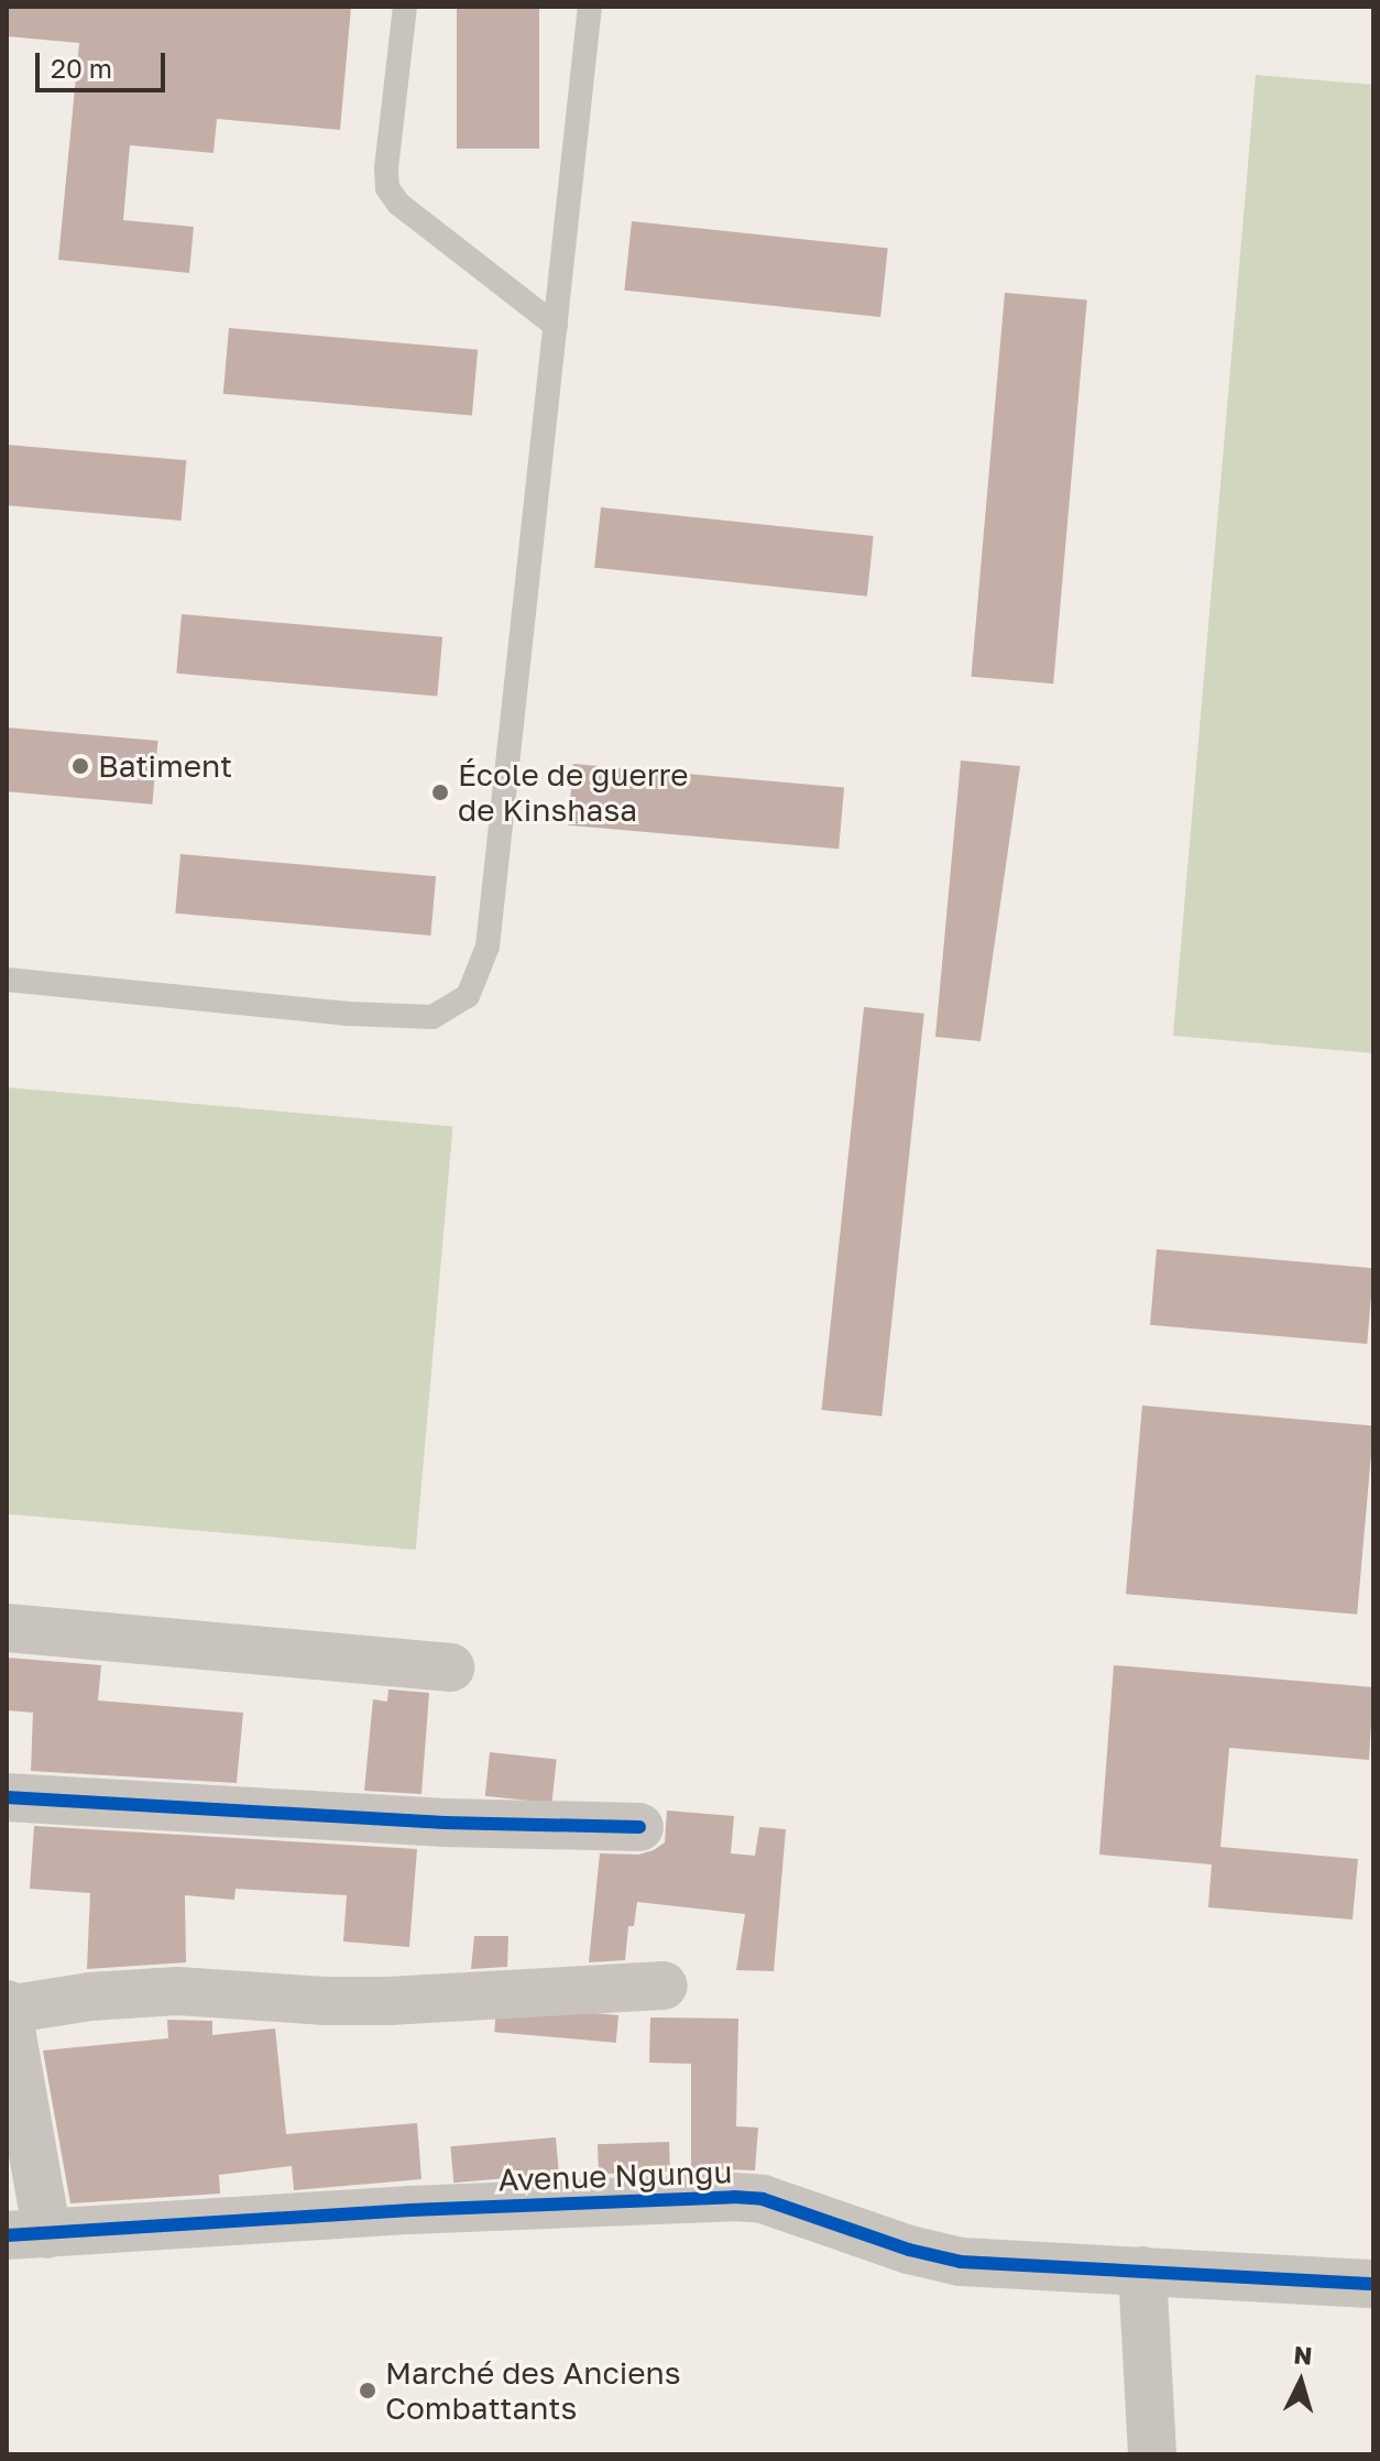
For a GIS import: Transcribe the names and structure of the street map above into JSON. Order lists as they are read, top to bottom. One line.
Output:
{"streets":{"street":["Avenue Ngungu"]},"places":["Batiment","École de guerre de Kinshasa","Marché des Anciens Combattants"],"scale_bar":"20 m","north":"top"}
